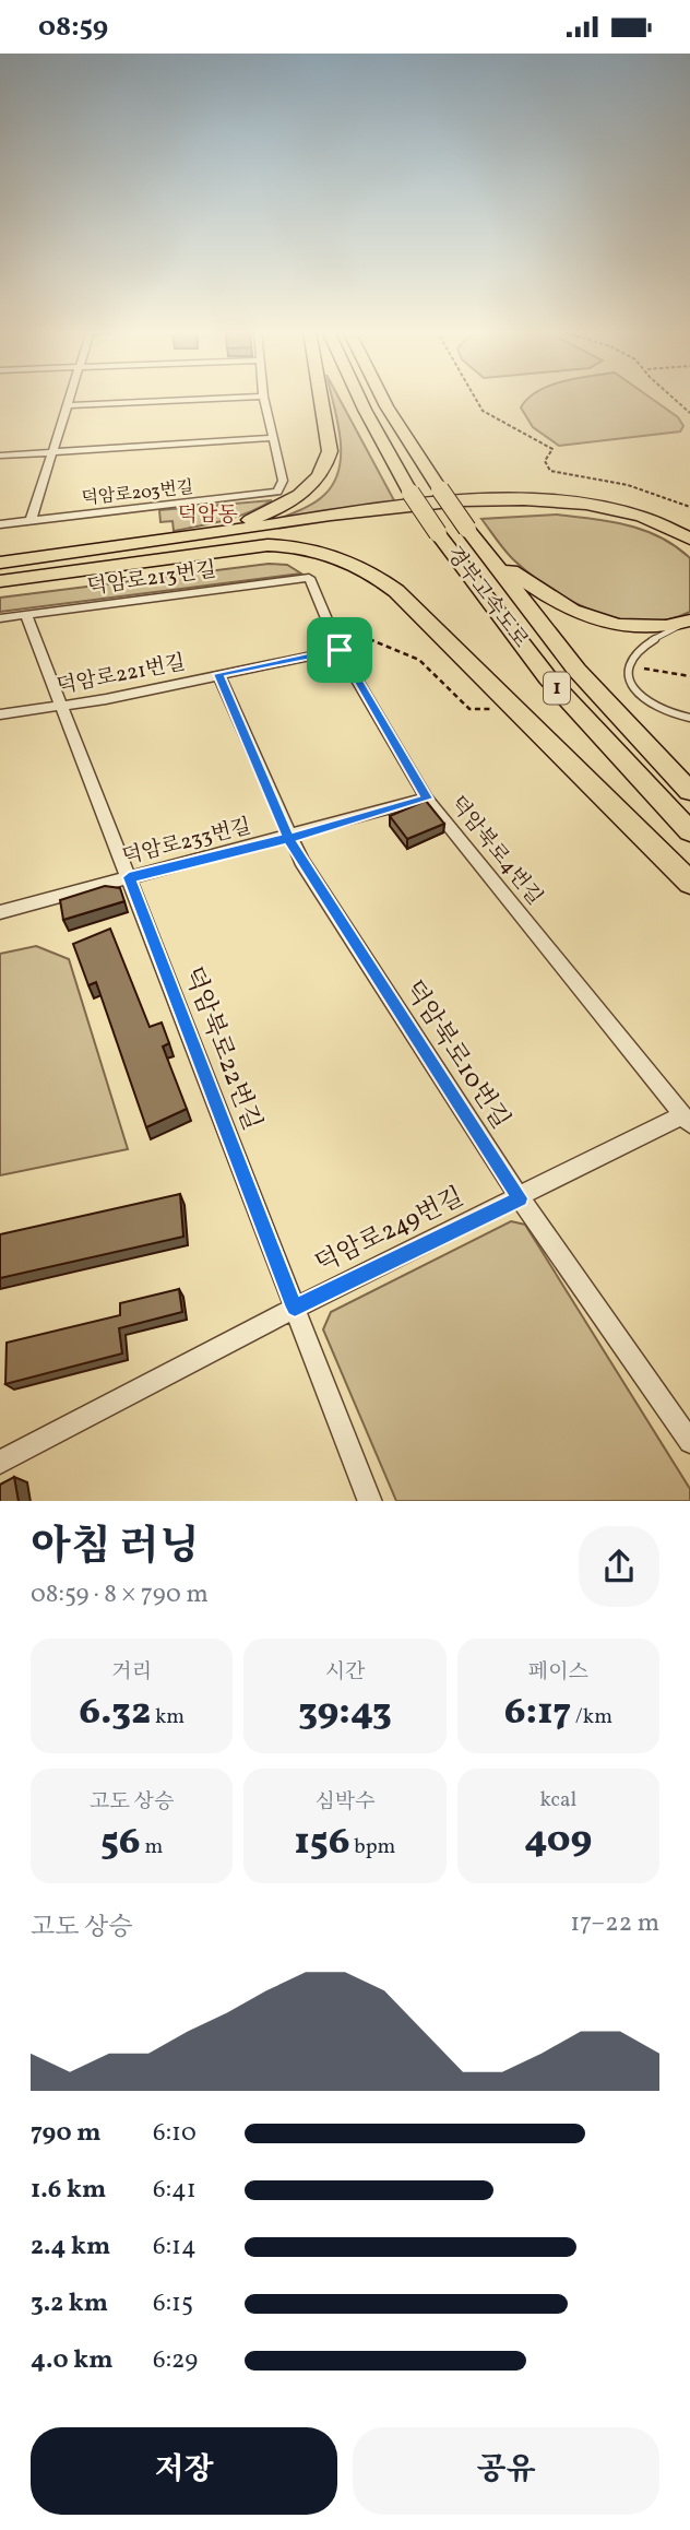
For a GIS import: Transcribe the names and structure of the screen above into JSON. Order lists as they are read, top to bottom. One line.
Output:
{"streets":{"highway":["경부고속도로","1"],"street":["덕암로203번길","덕암로213번길","덕암로221번길","덕암로233번길","덕암북로4번길","덕암북로22번길","덕암북로10번길","덕암로249번길"]},"crossings":[["덕암로213번길","덕암북로4번길"],["덕암로213번길","덕암북로22번길"],["덕암로221번길","덕암북로4번길"],["덕암로221번길","덕암북로22번길"],["덕암로221번길","덕암북로10번길"],["덕암로233번길","덕암북로4번길"],["덕암로233번길","덕암북로22번길"],["덕암로233번길","덕암북로10번길"],["덕암북로4번길","덕암로249번길"],["덕암북로22번길","덕암로249번길"],["덕암북로10번길","덕암로249번길"]],"districts":["덕암동"],"page":{"status":"08:59","heading":["아침 러닝","08:59 · 8 × 790 m"],"stats":[["거리","6.32 km"],["시간","39:43"],["페이스","6:17 /km"],["고도 상승","56 m"],["심박수","156 bpm"],["kcal","409"]],"chart":["고도 상승","17–22 m"],"list":[{"name":"790 m","note":"6:10"},{"name":"1.6 km","note":"6:41"},{"name":"2.4 km","note":"6:14"},{"name":"3.2 km","note":"6:15"},{"name":"4.0 km","note":"6:29"}],"buttons":["저장","공유"]}}
